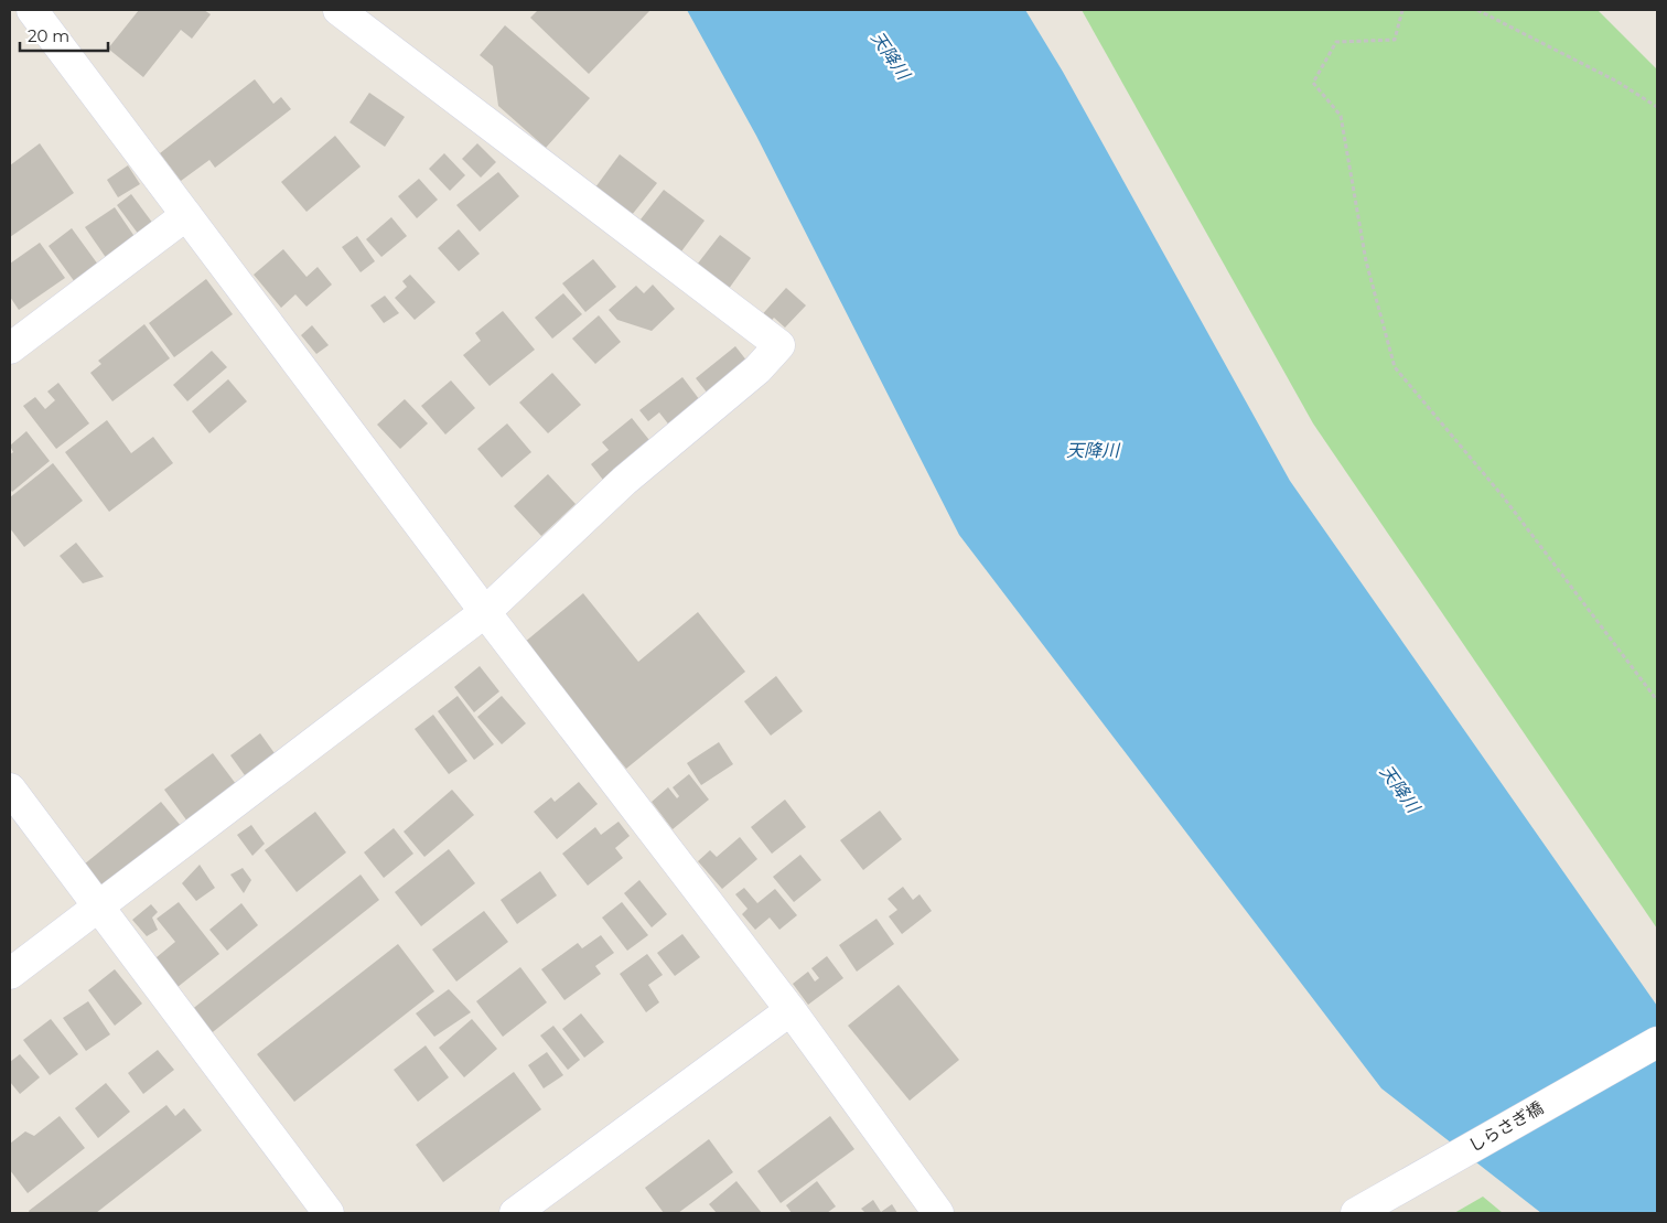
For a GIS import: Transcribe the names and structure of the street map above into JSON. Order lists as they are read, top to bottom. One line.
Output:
{"streets":{"street":["しらさぎ橋"]},"water":["天降川"],"scale_bar":"20 m"}
